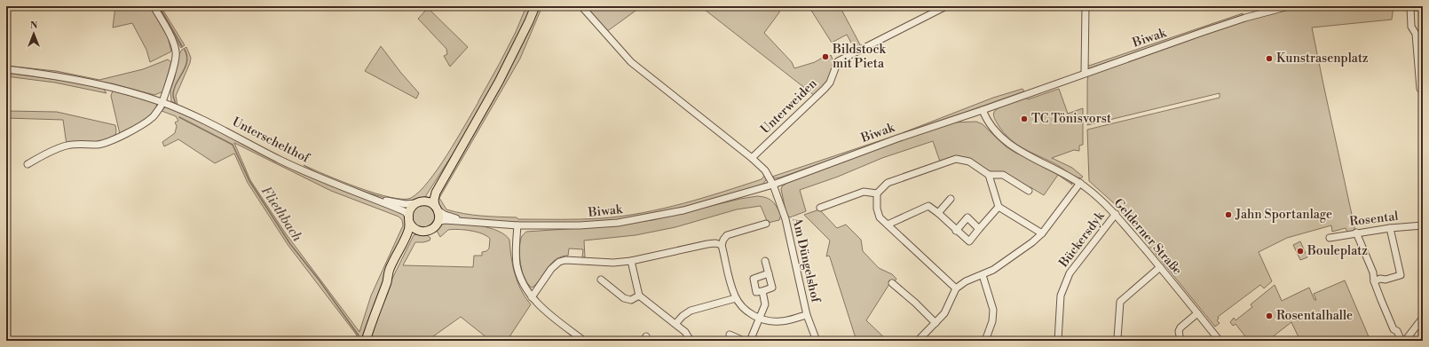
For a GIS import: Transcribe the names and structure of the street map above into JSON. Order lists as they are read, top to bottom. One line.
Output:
{"streets":{"street":["Biwak","Unterweiden","Unterschelthof","Rosental","Gelderner Straße","Bückersdyk","Am Düngelshof"]},"crossings":[["Biwak","Unterschelthof"],["Biwak","Gelderner Straße"],["Biwak","Am Düngelshof"],["Gelderner Straße","Bückersdyk"]],"water":["Fliethbach"],"places":["Bildstock mit Pieta","Kunstrasenplatz","TC Tönisvorst","Jahn Sportanlage","Bouleplatz","Rosentalhalle"],"north":"top"}
